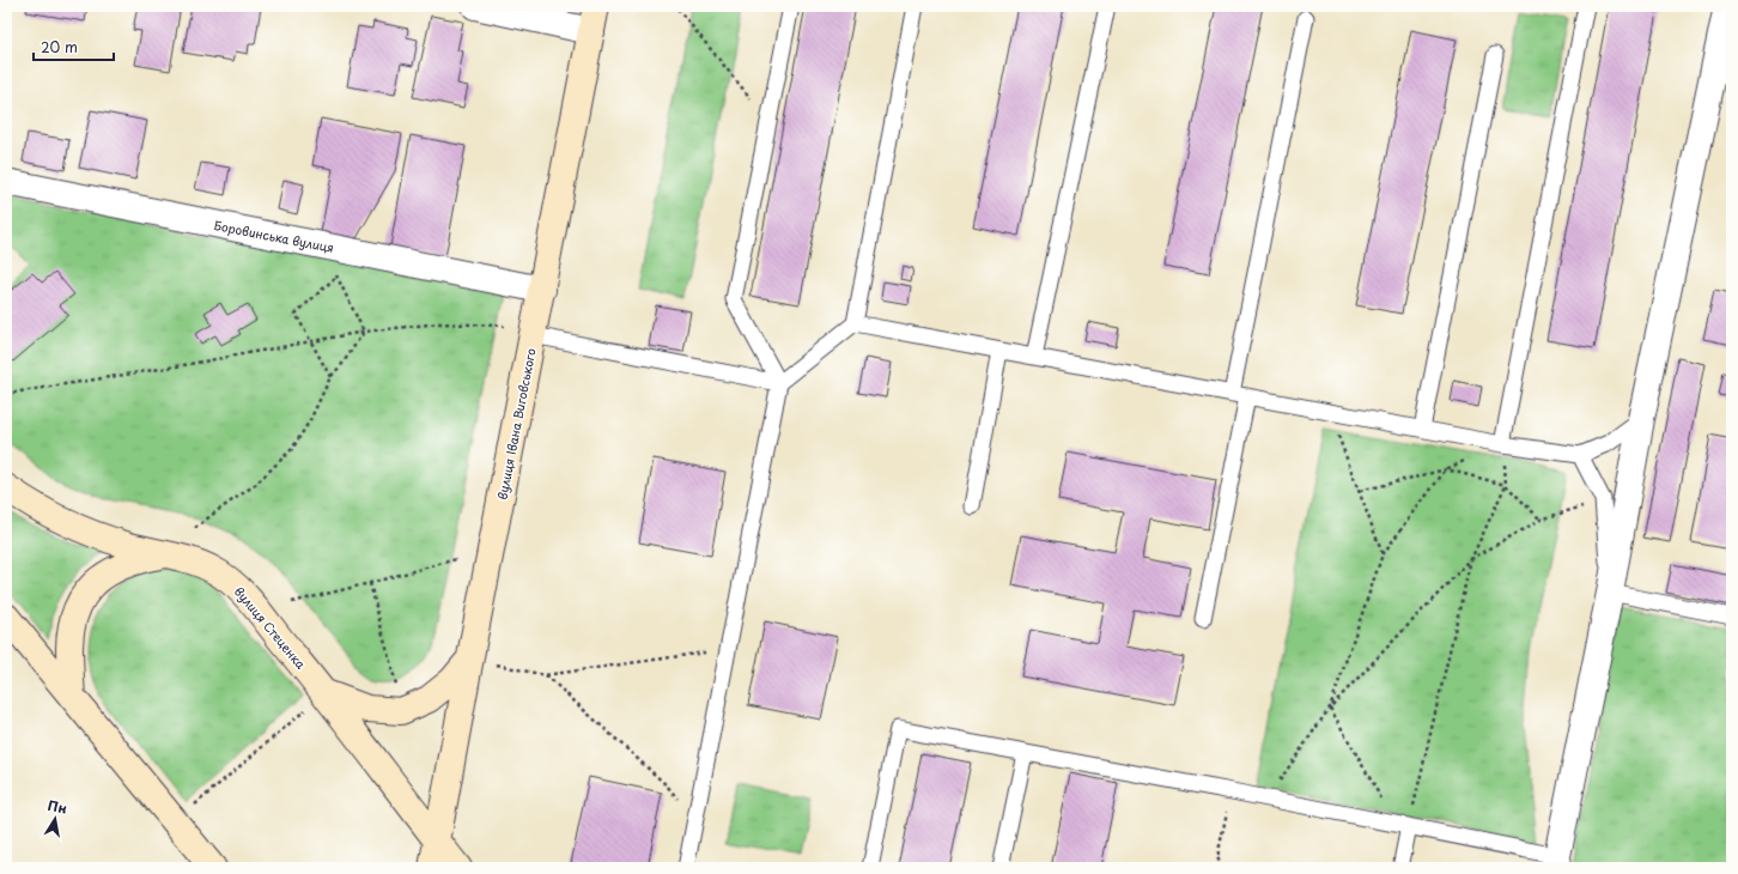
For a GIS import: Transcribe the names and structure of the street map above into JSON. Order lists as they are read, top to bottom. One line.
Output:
{"streets":{"main road":["вулиця Івана Виговського","вулиця Стеценка"],"street":["Боровинська вулиця"]},"crossings":[["Боровинська вулиця","вулиця Івана Виговського"],["вулиця Івана Виговського","вулиця Стеценка"]],"scale_bar":"20 m","north":"top"}
